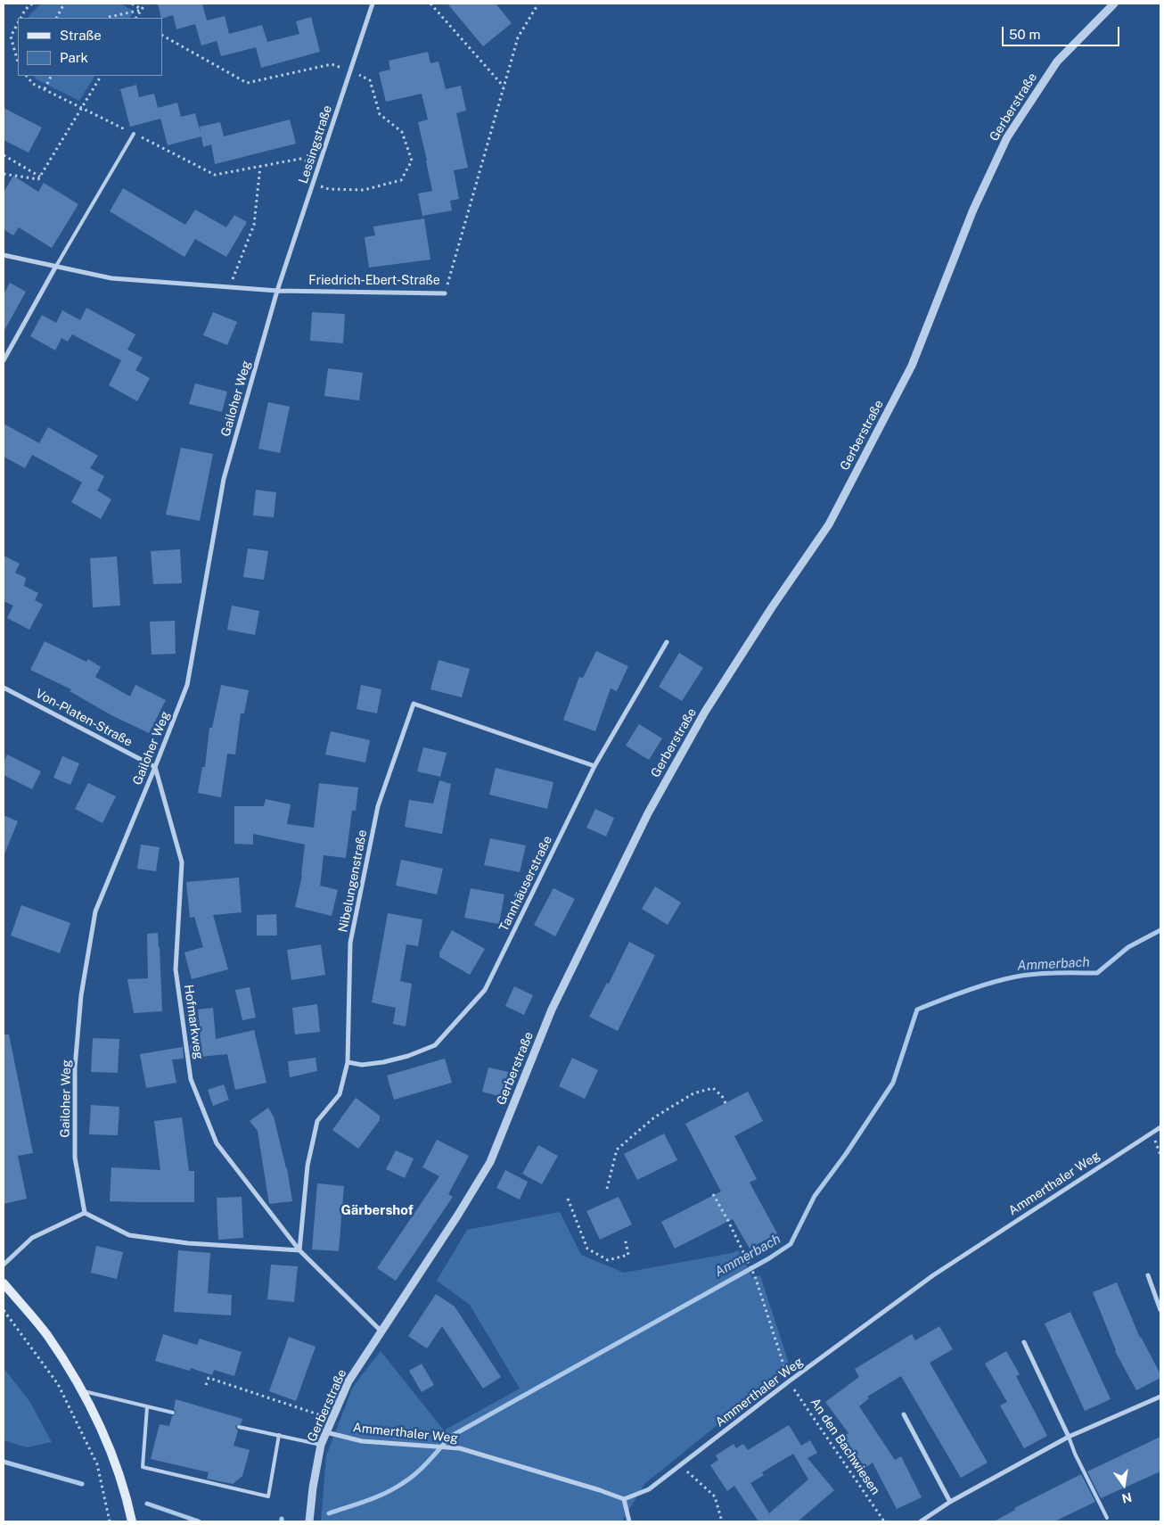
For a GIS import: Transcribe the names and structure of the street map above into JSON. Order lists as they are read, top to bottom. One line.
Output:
{"streets":{"street":["Gerberstraße","Lessingstraße","Friedrich-Ebert-Straße","Gailoher Weg","Von-Platen-Straße","Nibelungenstraße","Tannhäuserstraße","Hofmarkweg","Ammerthaler Weg"],"path":["An den Bachwiesen"]},"crossings":[["Gerberstraße","Hofmarkweg"],["Gerberstraße","Ammerthaler Weg"],["Lessingstraße","Friedrich-Ebert-Straße"],["Lessingstraße","Gailoher Weg"],["Friedrich-Ebert-Straße","Gailoher Weg"],["Gailoher Weg","Von-Platen-Straße"],["Gailoher Weg","Hofmarkweg"],["Von-Platen-Straße","Hofmarkweg"],["Nibelungenstraße","Tannhäuserstraße"],["Nibelungenstraße","Hofmarkweg"],["Ammerthaler Weg","An den Bachwiesen"]],"districts":["Gärbershof"],"water":["Ammerbach"],"legend":["Straße","Park"],"scale_bar":"50 m","north":"bottom"}
